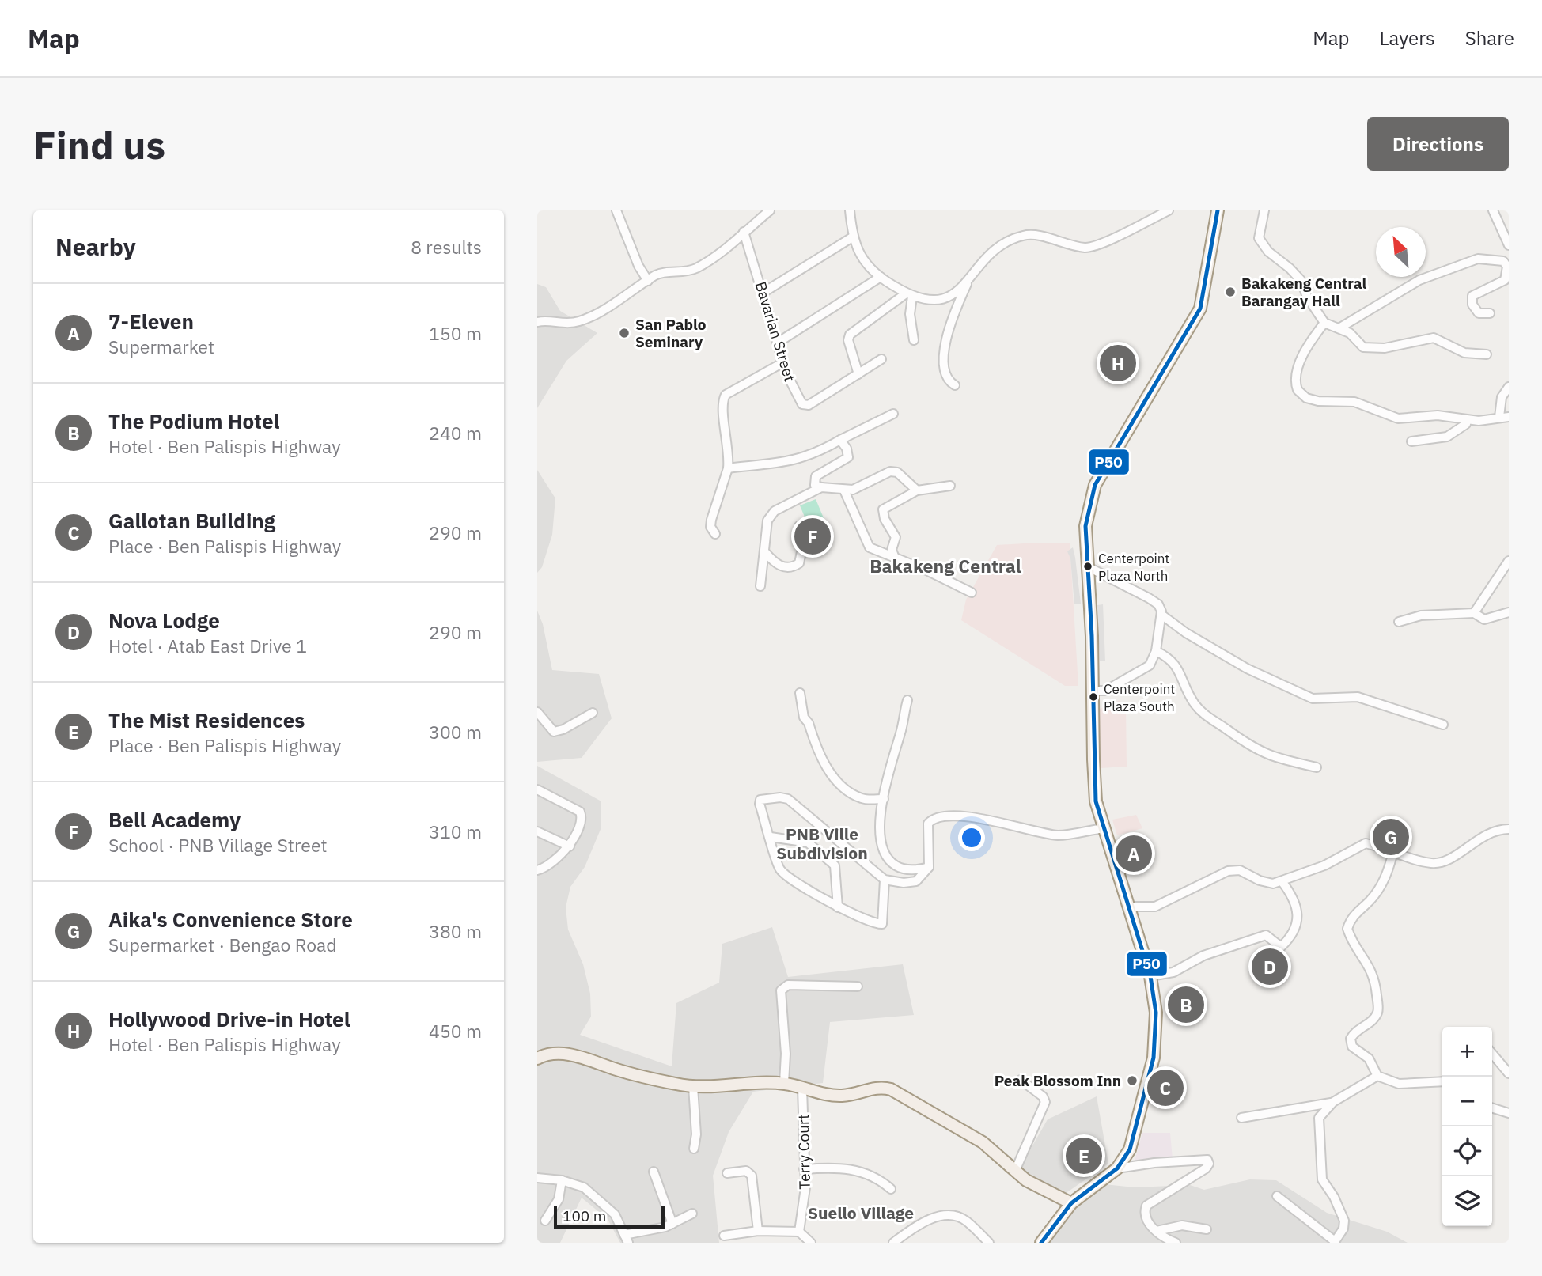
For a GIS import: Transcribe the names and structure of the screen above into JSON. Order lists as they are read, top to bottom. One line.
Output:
{"streets":{"street":["Bavarian Street","Terry Court"]},"districts":["Bakakeng Central","PNB Ville Subdivision","Suello Village"],"places":["Bakakeng Central Barangay Hall","San Pablo Seminary","Centerpoint Plaza North","Centerpoint Plaza South","Peak Blossom Inn"],"lines":["transit line P50"],"scale_bar":"100 m","north":"top left","page":{"header":"Map","nav":["Map","Layers","Share"],"buttons":"Directions","title":"Find us","heading":["Nearby","8 results"],"list":[{"mark":"A","name":"7-Eleven","note":"Supermarket","value":"150 m"},{"mark":"B","name":"The Podium Hotel","note":"Hotel · Ben Palispis Highway","value":"240 m"},{"mark":"C","name":"Gallotan Building","note":"Place · Ben Palispis Highway","value":"290 m"},{"mark":"D","name":"Nova Lodge","note":"Hotel · Atab East Drive 1","value":"290 m"},{"mark":"E","name":"The Mist Residences","note":"Place · Ben Palispis Highway","value":"300 m"},{"mark":"F","name":"Bell Academy","note":"School · PNB Village Street","value":"310 m"},{"mark":"G","name":"Aika's Convenience Store","note":"Supermarket · Bengao Road","value":"380 m"},{"mark":"H","name":"Hollywood Drive-in Hotel","note":"Hotel · Ben Palispis Highway","value":"450 m"}],"pins":["H","F","G","A","D","B","C","E"],"map_buttons":["+","−"],"scale":"100 m"}}
